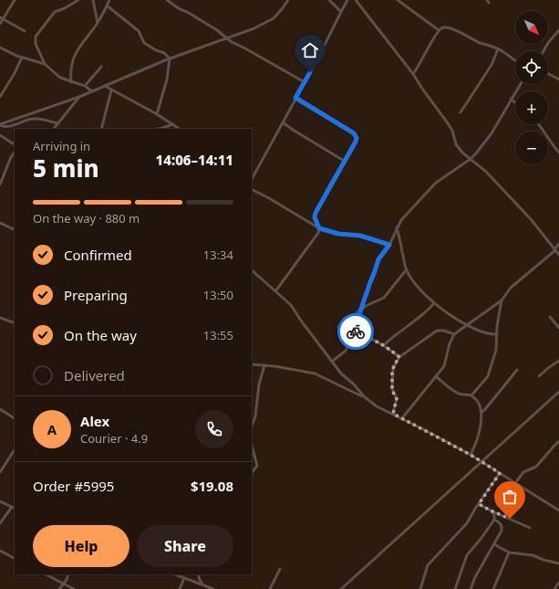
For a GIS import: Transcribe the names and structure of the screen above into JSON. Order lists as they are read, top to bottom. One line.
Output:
{"north":"bottom right","page":{"map_buttons":["+","−"],"heading":["5 min","Arriving in","14:06–14:11"],"panel":["Alex","Courier · 4.9","Order #5995","$19.08"],"bar":"On the way · 880 m","list":[["Confirmed","13:34"],["Preparing","13:50"],["On the way","13:55"],"Delivered"],"round":"A","buttons":["Help","Share"]}}
